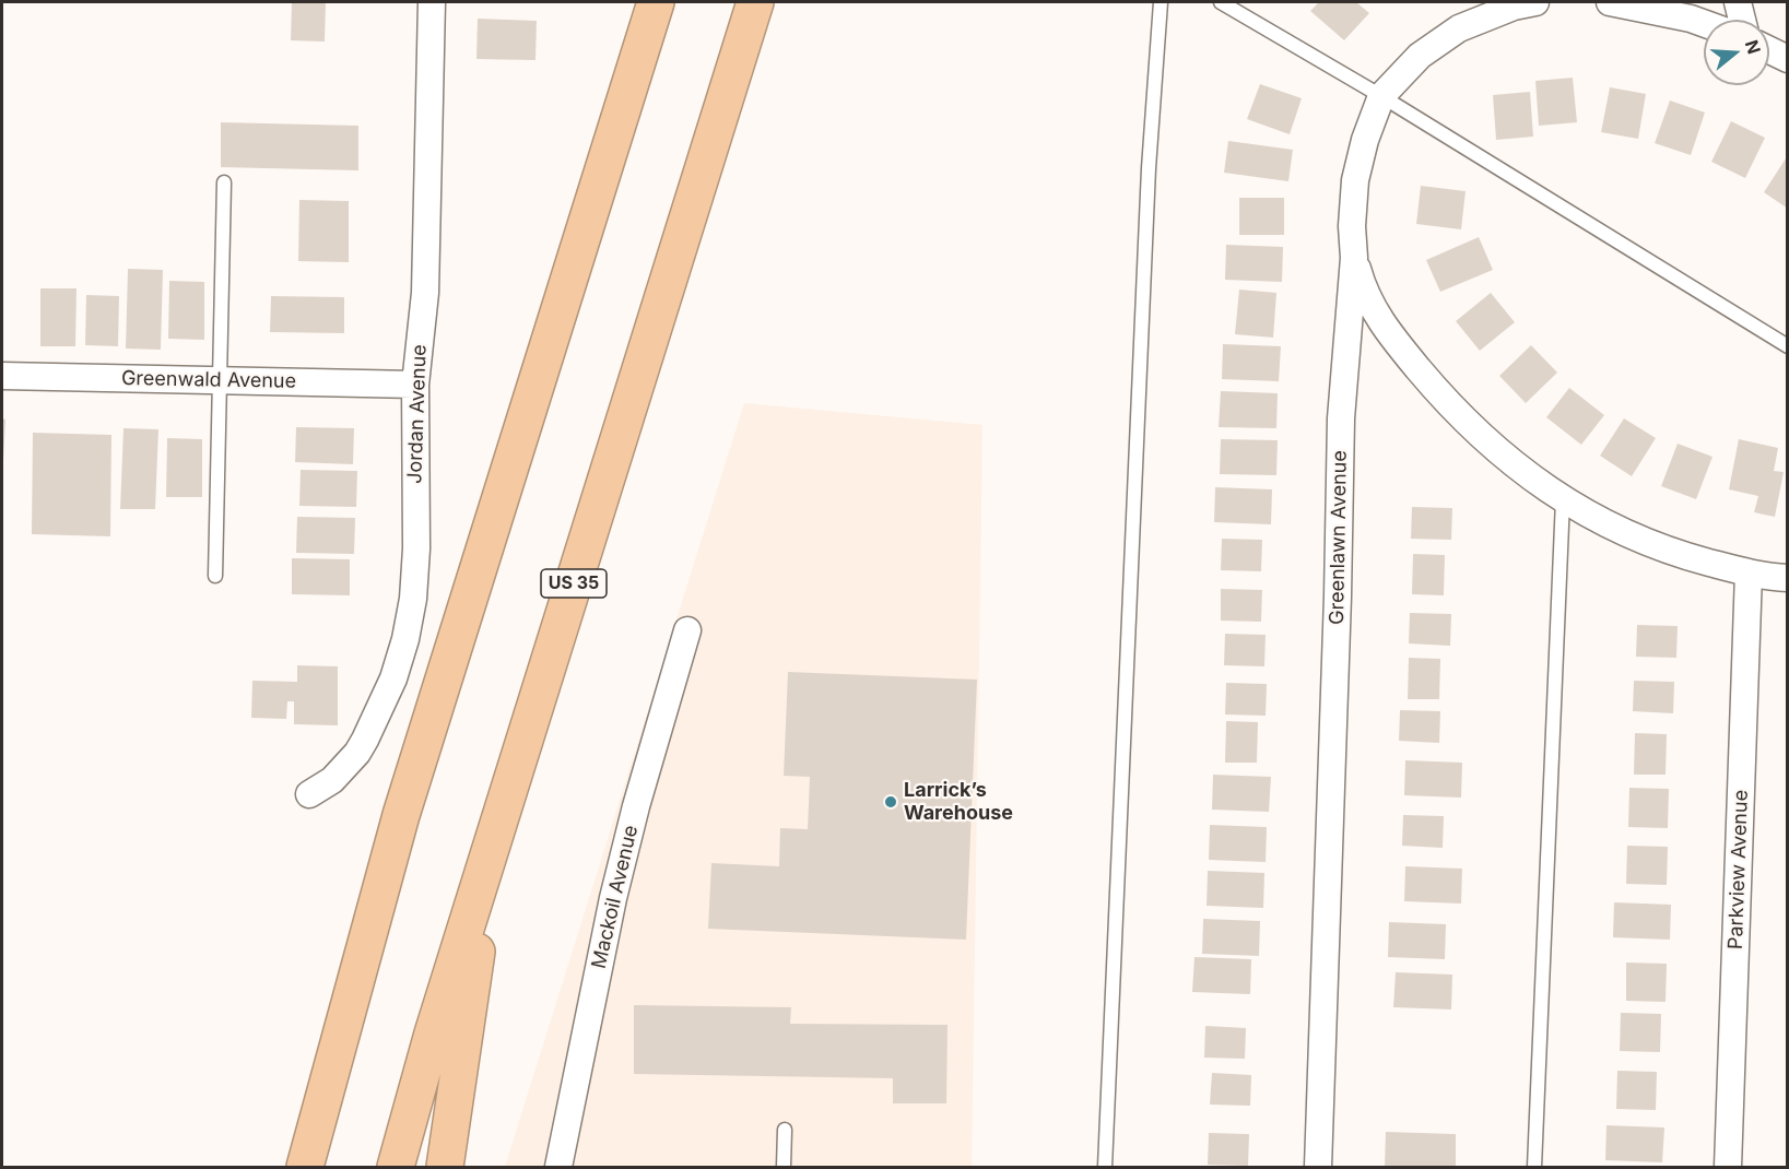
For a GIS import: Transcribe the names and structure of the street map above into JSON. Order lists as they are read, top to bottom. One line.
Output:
{"streets":{"highway":["US 35"],"street":["Greenwald Avenue","Jordan Avenue","Greenlawn Avenue","Parkview Avenue","Mackoil Avenue"]},"crossings":[["Greenwald Avenue","Jordan Avenue"]],"places":["Larrick’s Warehouse"],"north":"right"}
